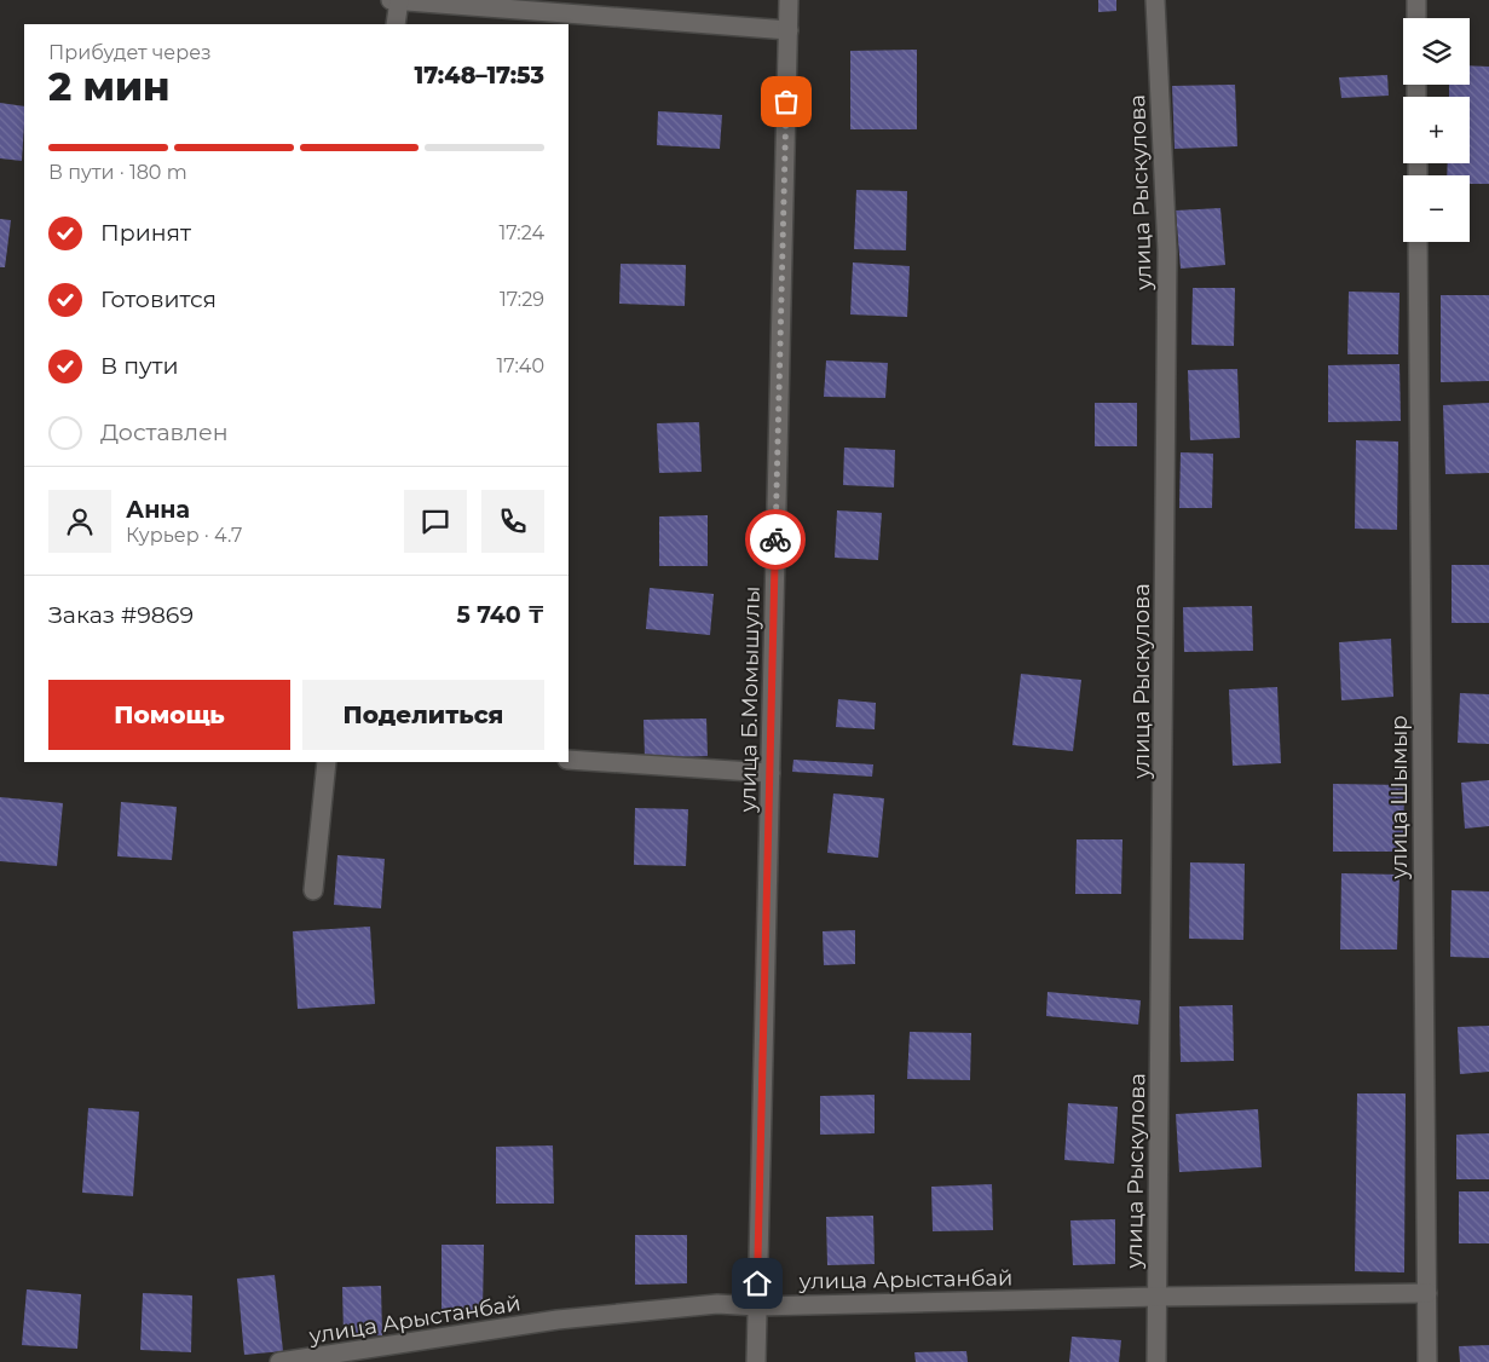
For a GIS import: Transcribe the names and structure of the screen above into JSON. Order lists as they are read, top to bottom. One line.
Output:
{"streets":{"street":["улица Рыскулова","улица Б.Момышулы","улица Шымыр","улица Арыстанбай"]},"crossings":[["улица Рыскулова","улица Арыстанбай"],["улица Б.Момышулы","улица Арыстанбай"],["улица Шымыр","улица Арыстанбай"]],"page":{"map_buttons":["+","−"],"heading":["2 мин","Прибудет через","17:48–17:53"],"panel":["Анна","Курьер · 4.7","Заказ #9869","5 740 ₸"],"bar":"В пути · 180 m","list":[["Принят","17:24"],["Готовится","17:29"],["В пути","17:40"],"Доставлен"],"buttons":["Помощь","Поделиться"]}}
